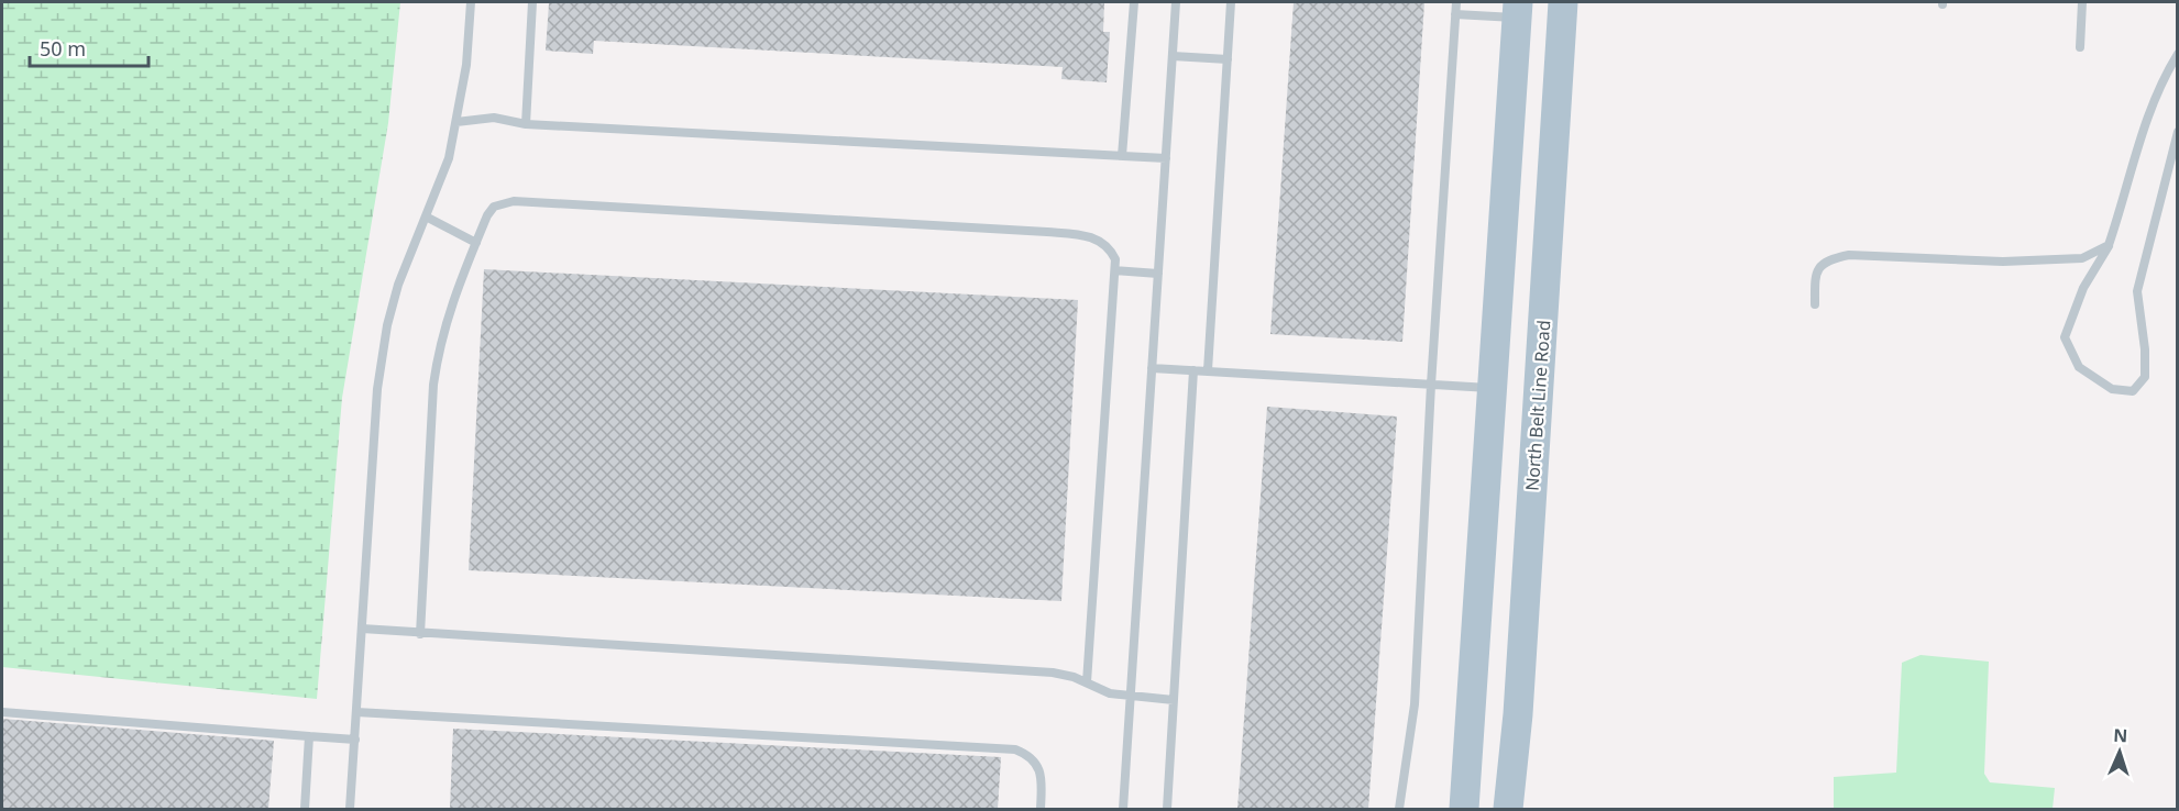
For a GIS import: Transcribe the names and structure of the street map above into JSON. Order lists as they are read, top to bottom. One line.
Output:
{"streets":{"main road":["North Belt Line Road"]},"scale_bar":"50 m","north":"top"}
